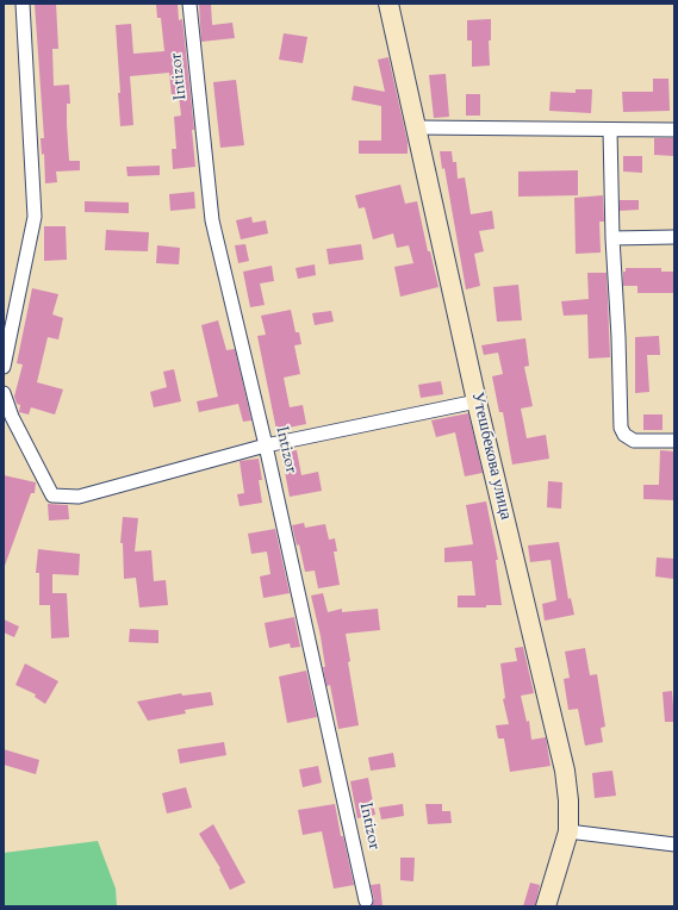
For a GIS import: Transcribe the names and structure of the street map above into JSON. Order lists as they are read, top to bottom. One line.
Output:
{"streets":{"main road":["Утешбекова улица"],"street":["Intizor"]}}
